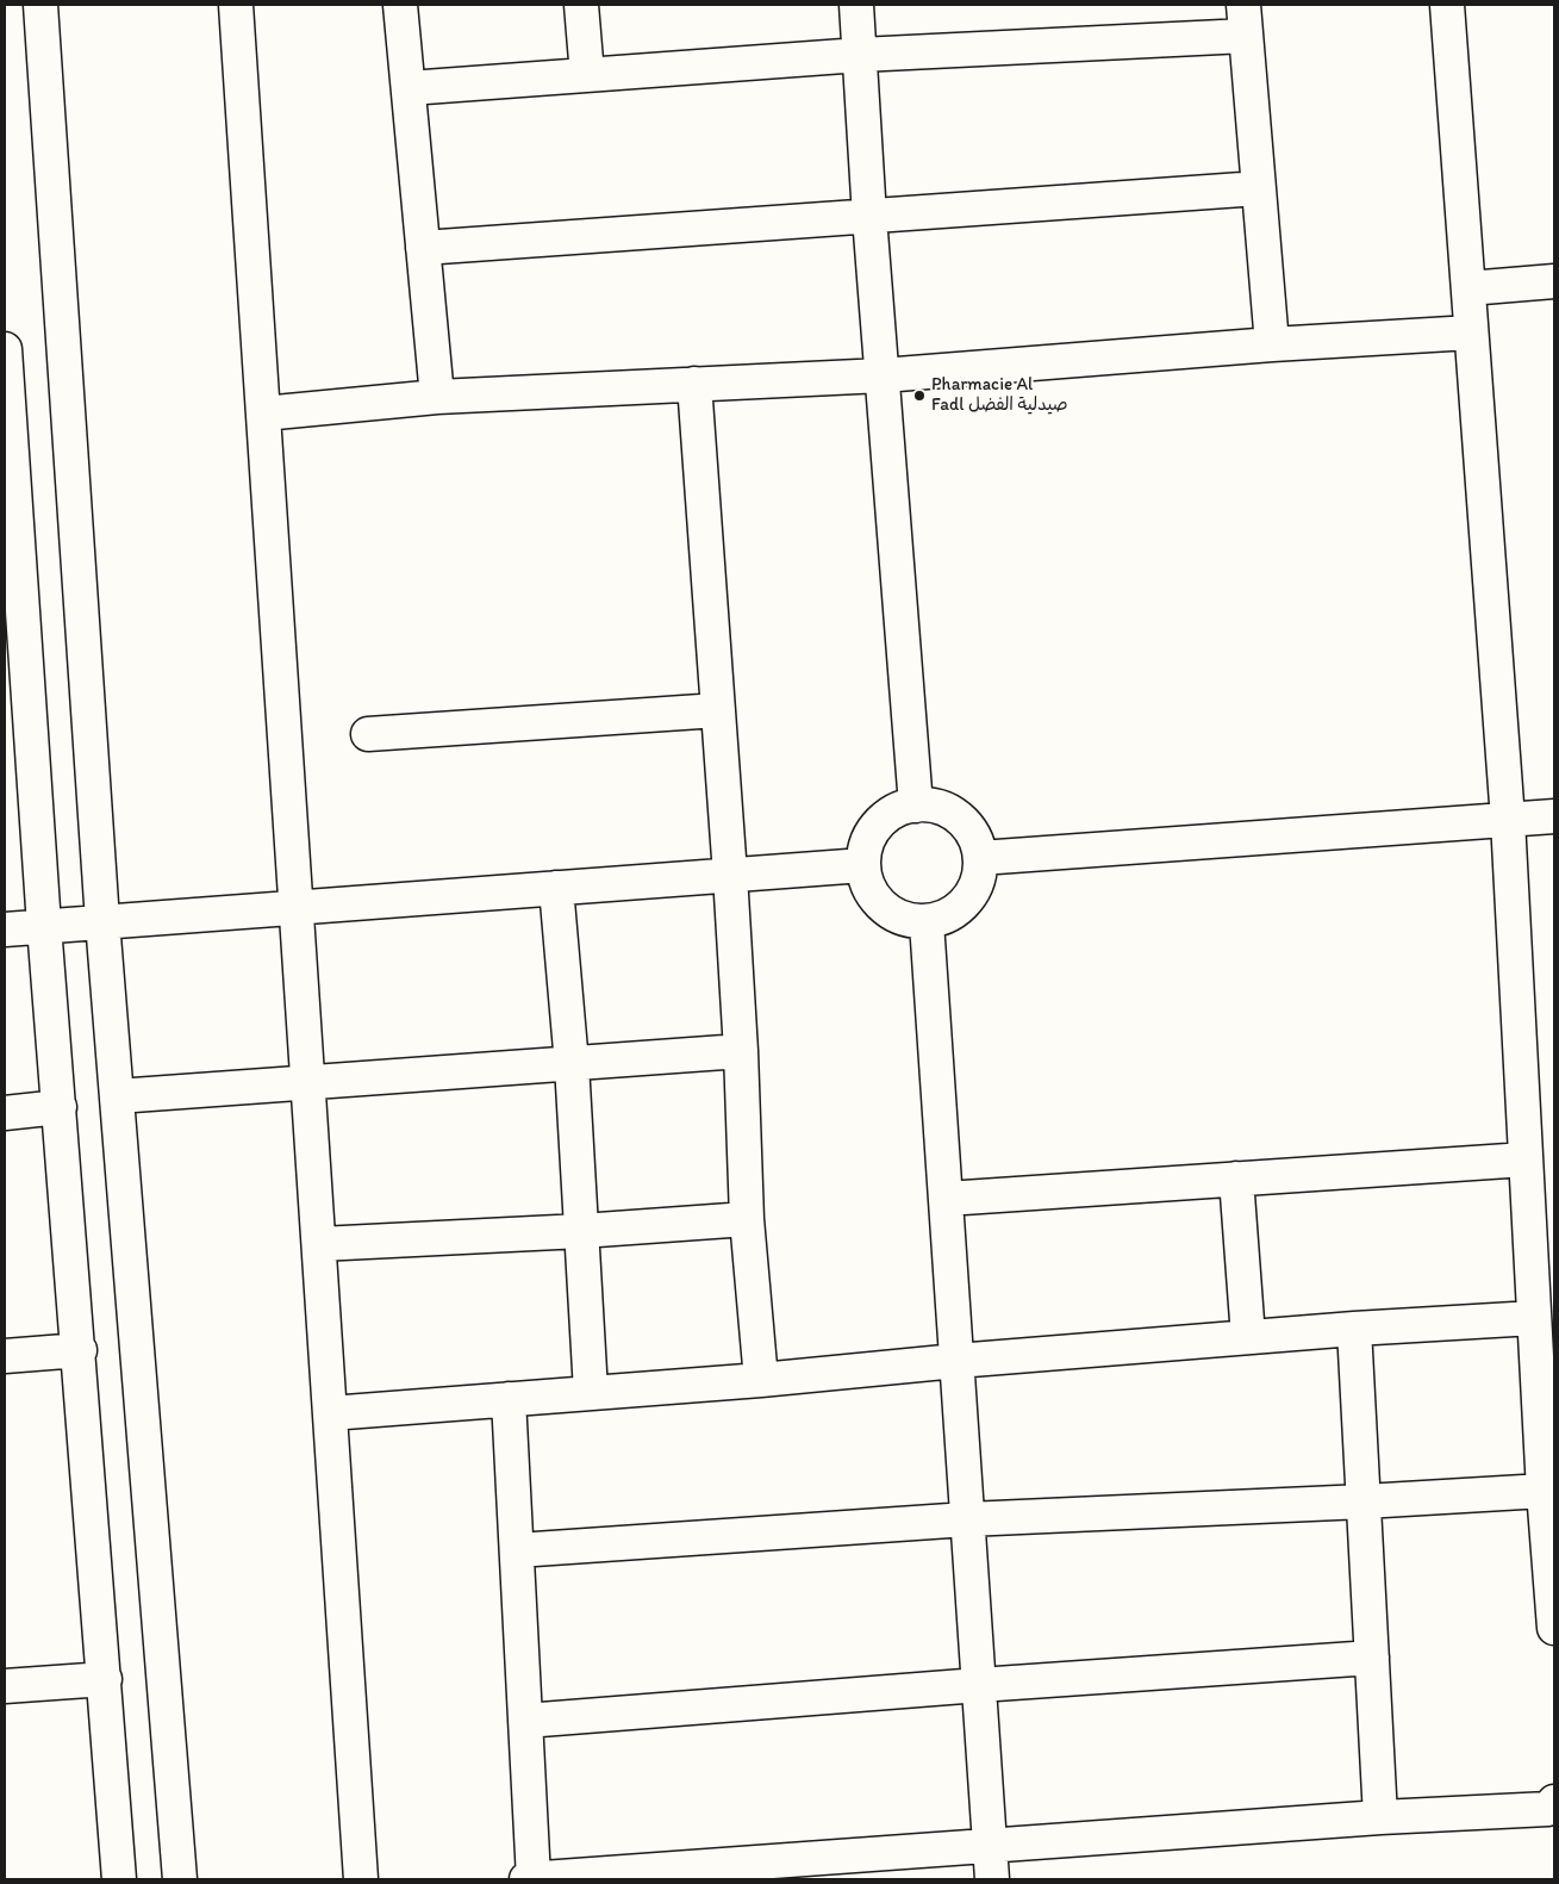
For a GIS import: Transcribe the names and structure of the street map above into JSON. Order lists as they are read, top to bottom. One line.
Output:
{"places":["Pharmacie Al Fadl صيدلية الفضل"]}
